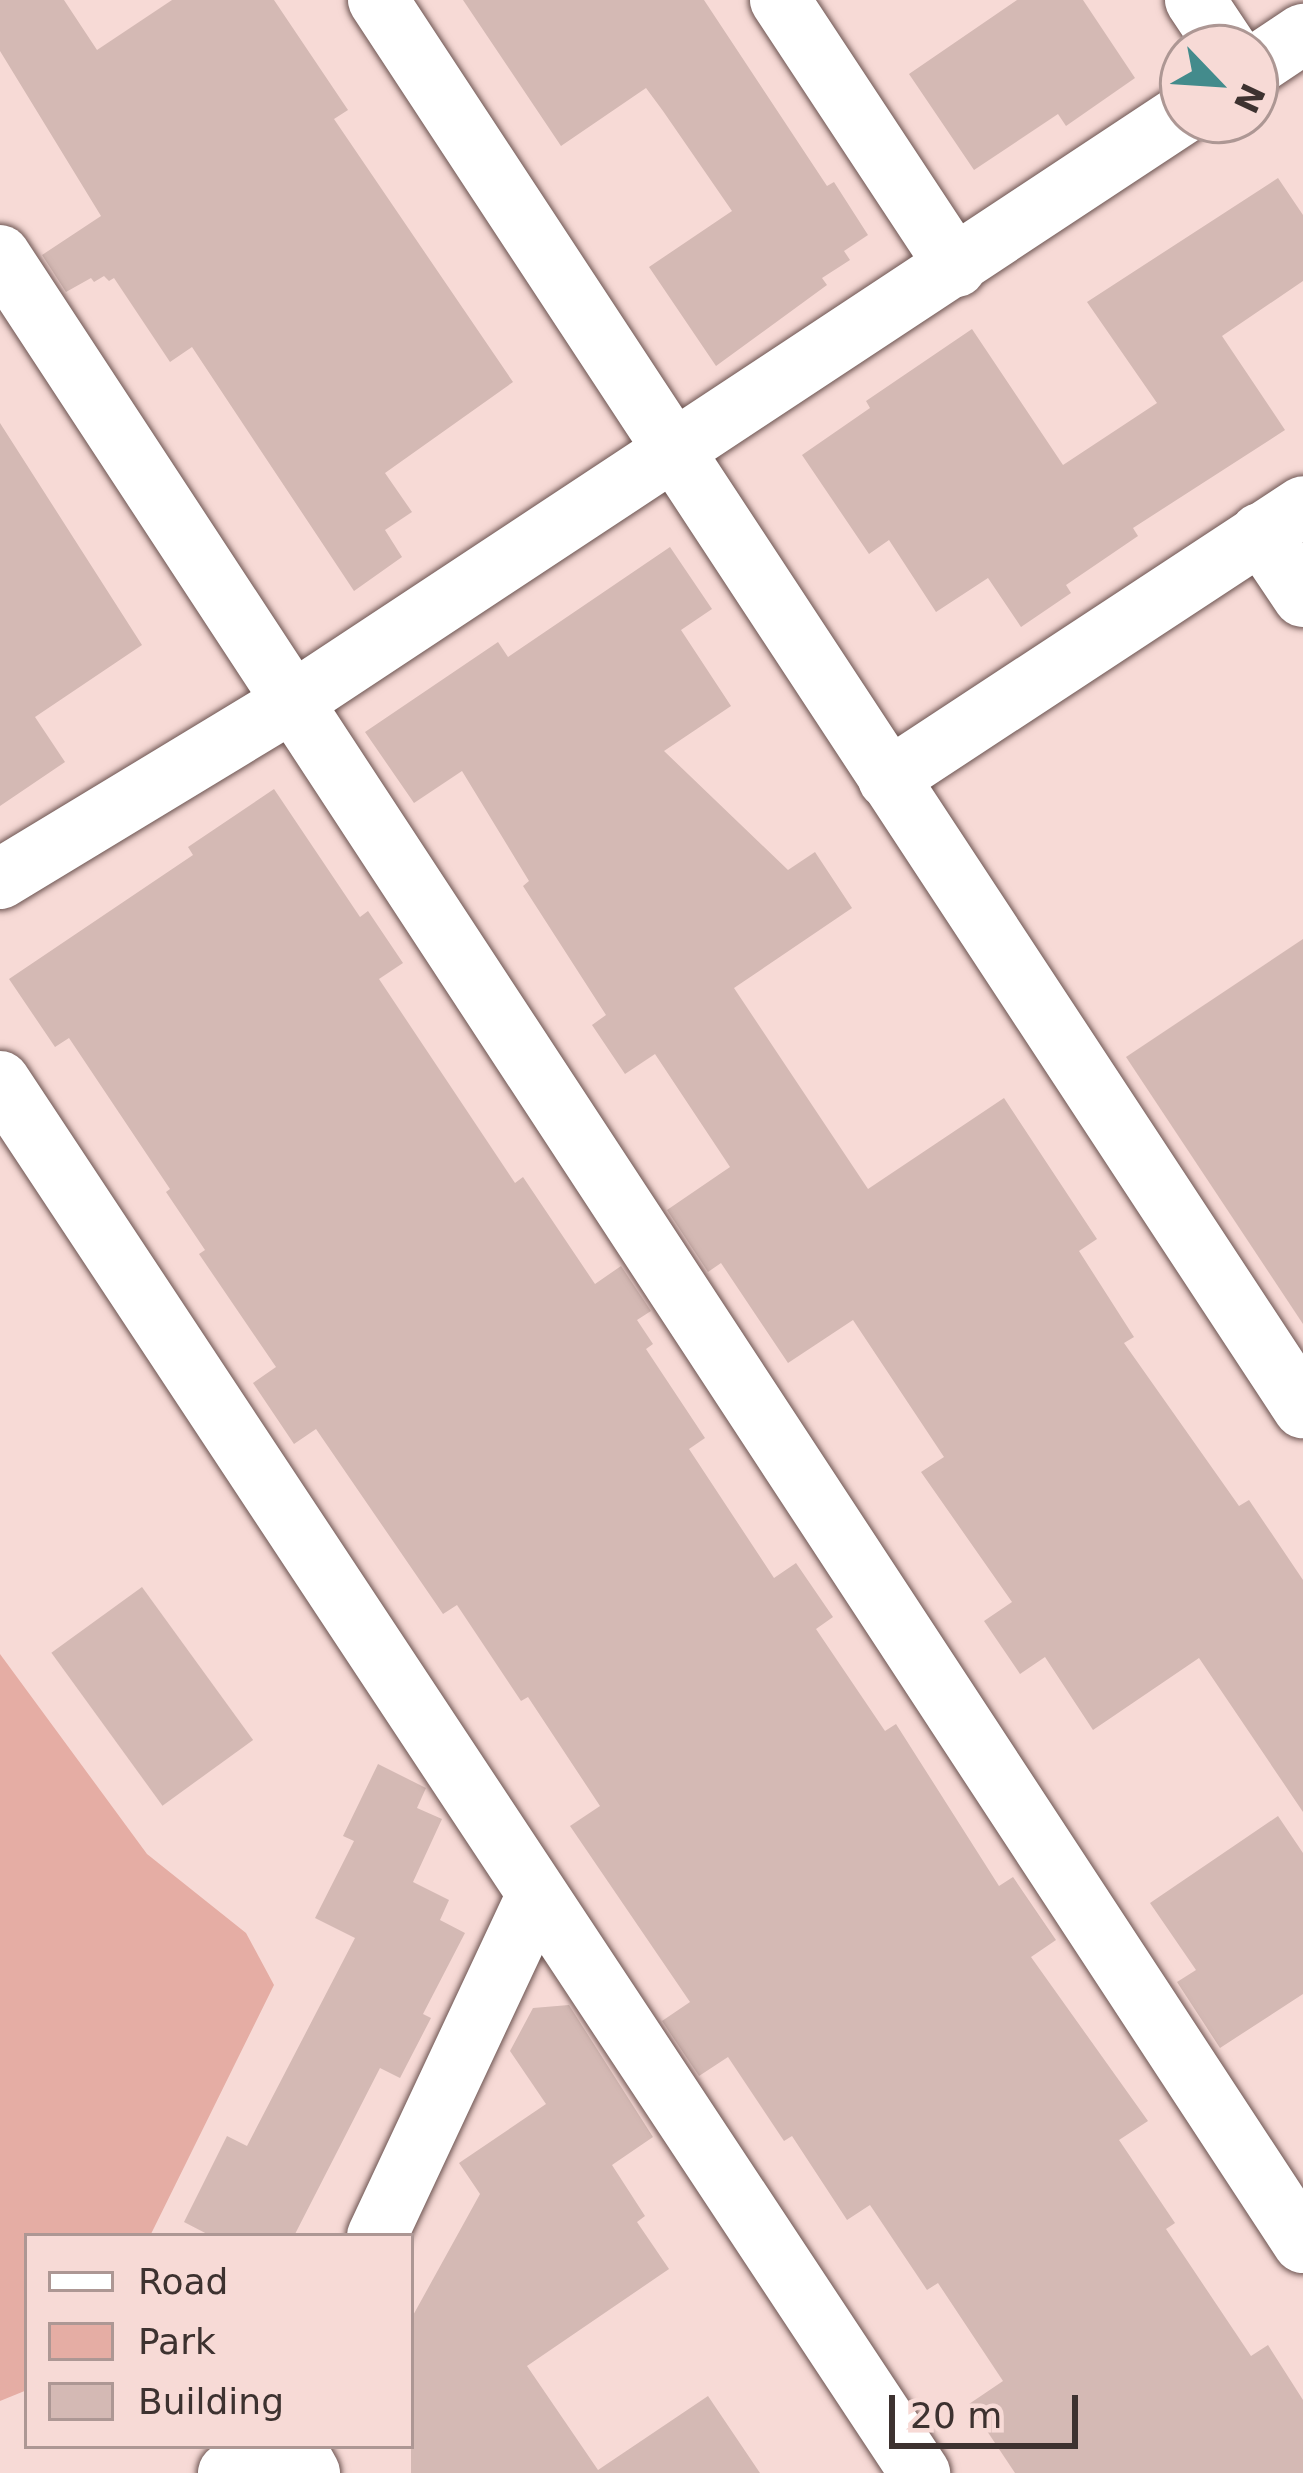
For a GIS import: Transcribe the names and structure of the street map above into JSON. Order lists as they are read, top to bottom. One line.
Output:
{"legend":["Road","Park","Building"],"scale_bar":"20 m","north":"bottom right"}
